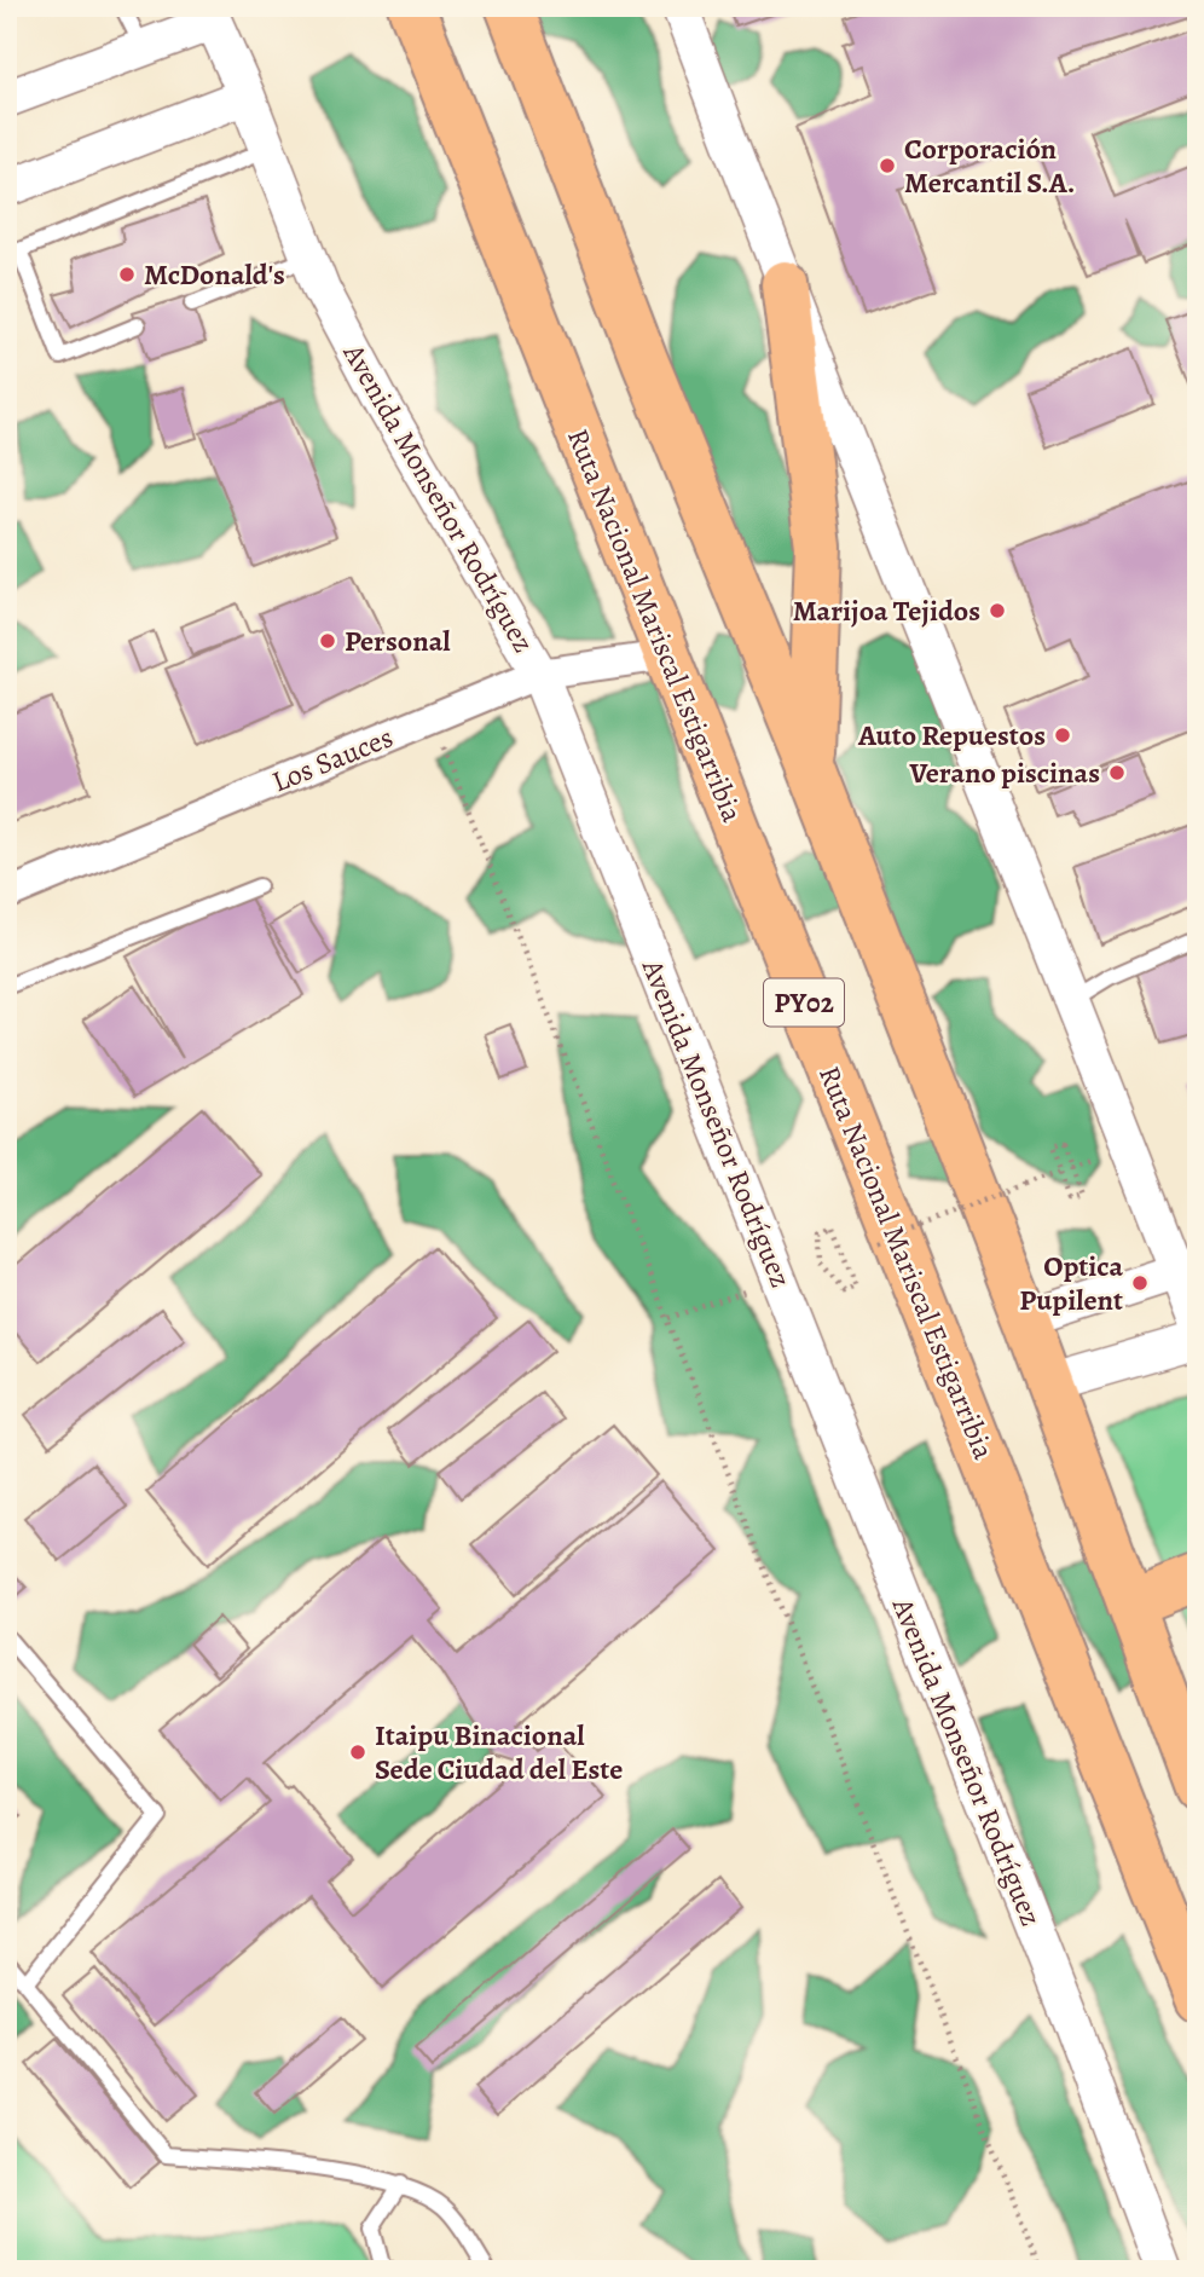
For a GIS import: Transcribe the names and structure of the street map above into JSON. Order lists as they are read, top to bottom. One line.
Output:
{"streets":{"highway":["Ruta Nacional Mariscal Estigarribia","PY02"],"street":["Avenida Monseñor Rodríguez","Los Sauces"]},"crossings":[["Avenida Monseñor Rodríguez","Los Sauces"],["Ruta Nacional Mariscal Estigarribia","Los Sauces"]],"places":["Corporación Mercantil S.A.","McDonald's","Marijoa Tejidos","Personal","Auto Repuestos","Verano piscinas","Optica Pupilent","Itaipu Binacional Sede Ciudad del Este"]}
